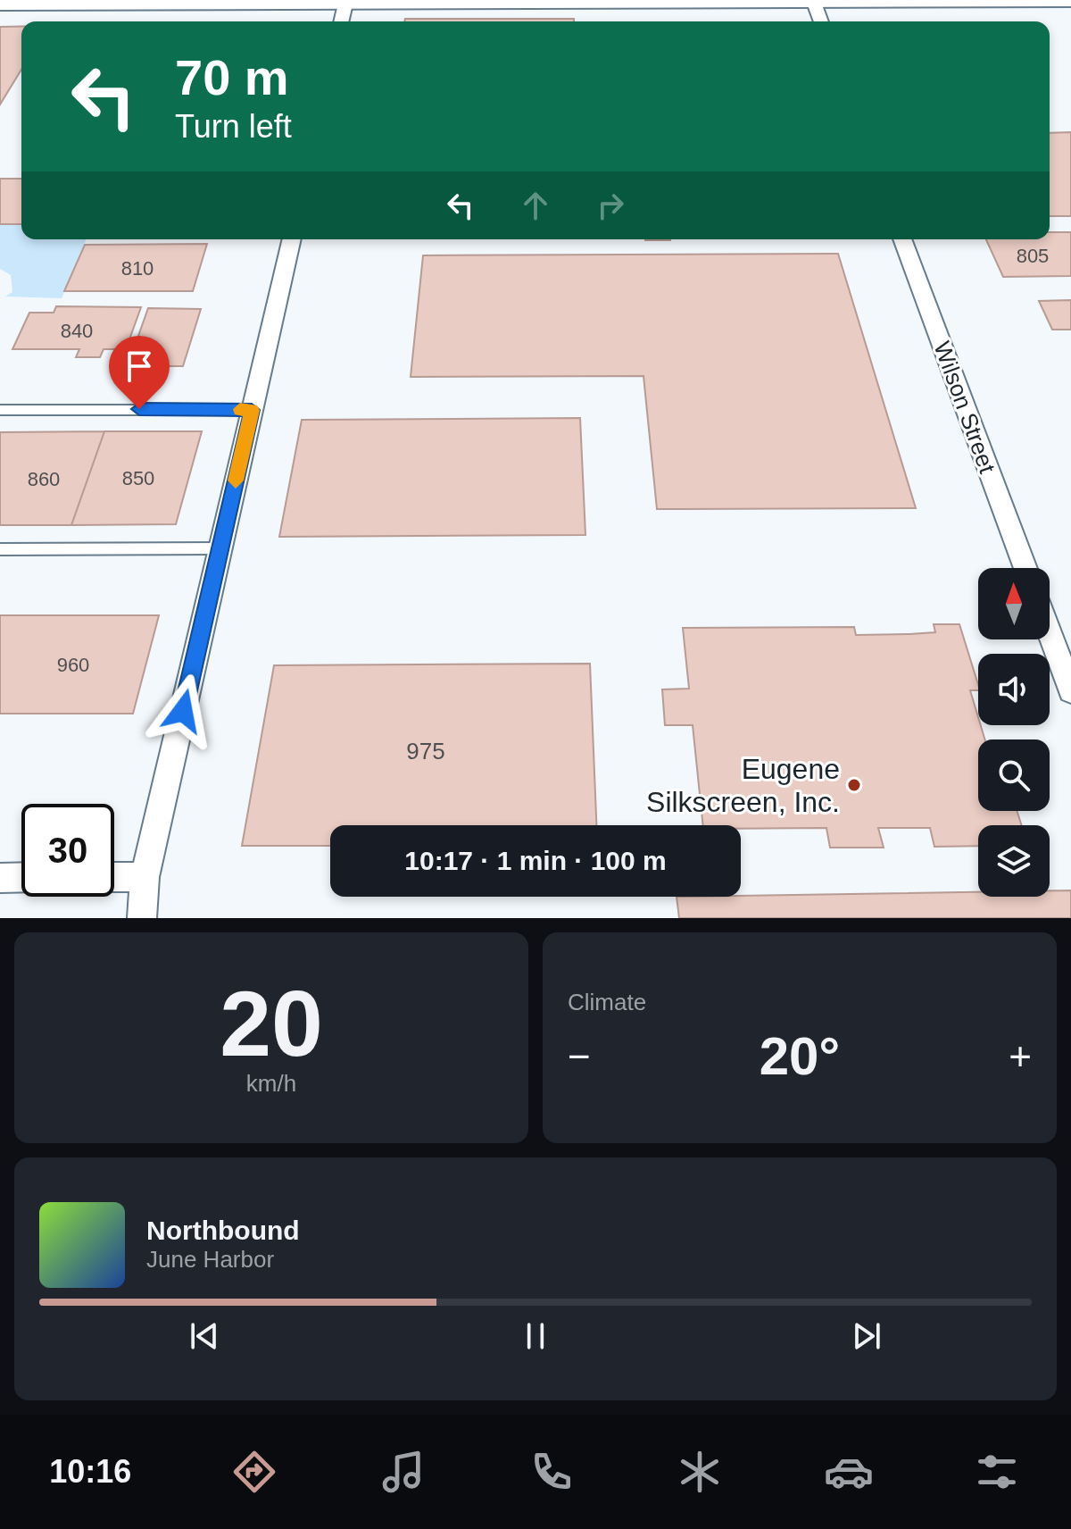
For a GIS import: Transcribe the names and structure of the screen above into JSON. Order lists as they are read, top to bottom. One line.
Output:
{"streets":{"street":["Wilson Street"]},"places":["Eugene Silkscreen, Inc."],"house_numbers":["805","810","840","850","860","960","975"],"north":"top","page":{"turn":["70 m","Turn left"],"limit":"30","trip":"10:17 · 1 min · 100 m","tile":[["20","km/h"],"Climate"],"heat":["−","20°","+"],"song":["Northbound","June Harbor"],"tabs":"10:16"}}
